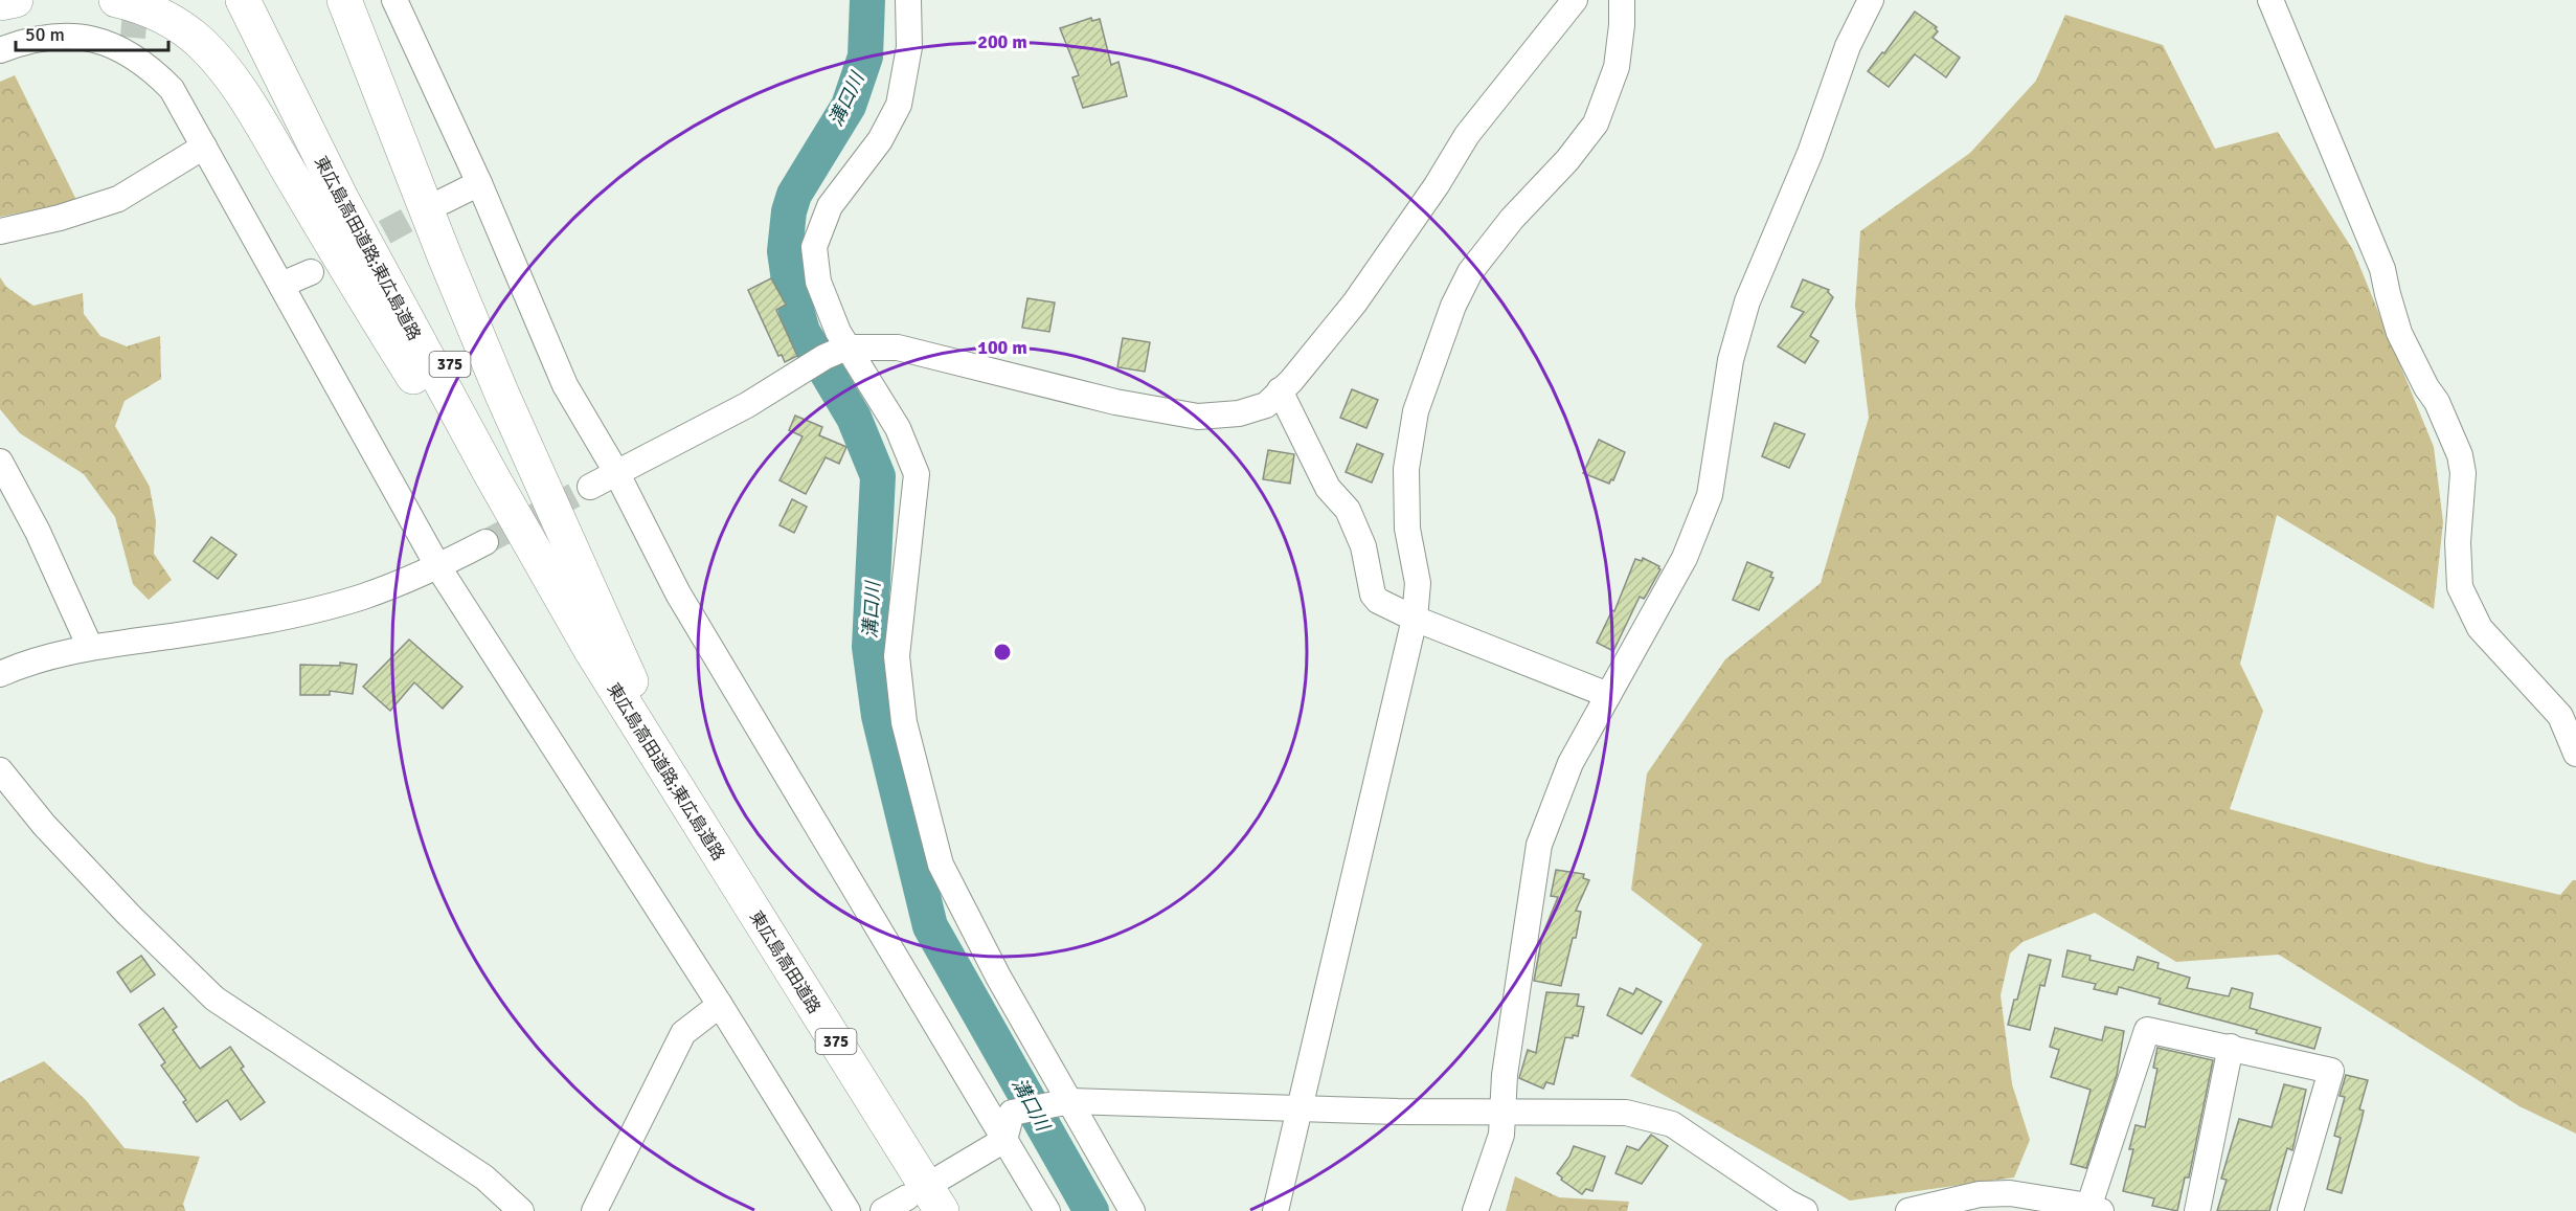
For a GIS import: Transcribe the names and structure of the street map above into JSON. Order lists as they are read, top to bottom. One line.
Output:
{"streets":{"highway":["東広島高田道路;東広島道路","375","東広島高田道路"]},"crossings":[["東広島高田道路;東広島道路","東広島高田道路"]],"water":["溝口川"],"scale_bar":"50 m","rings":["200 m","100 m"]}
